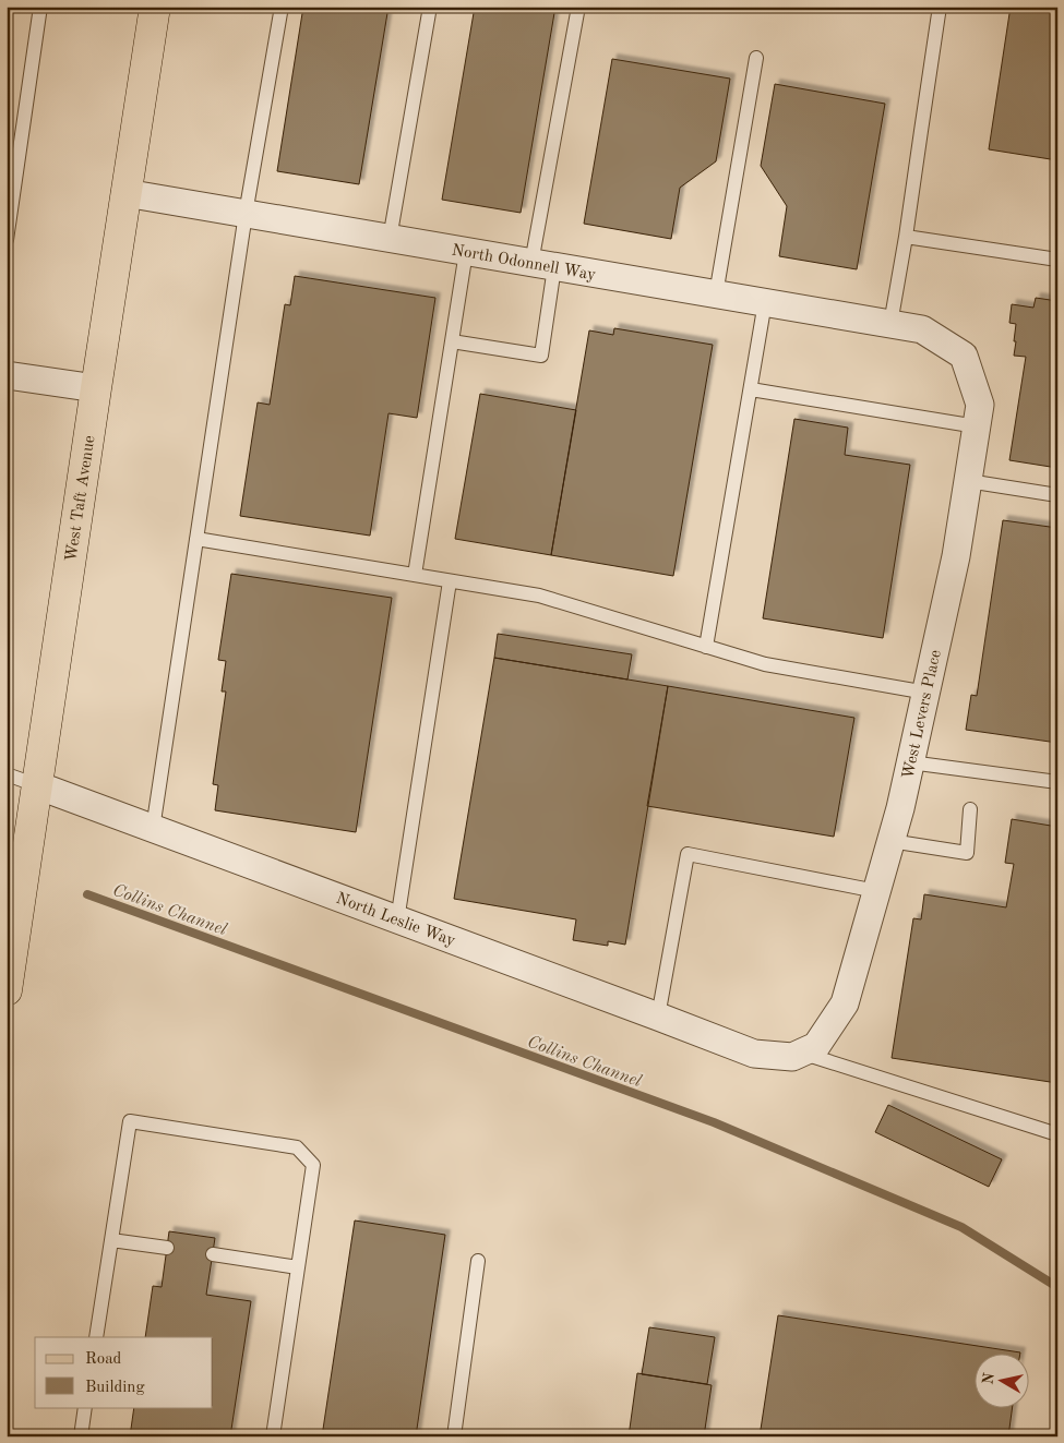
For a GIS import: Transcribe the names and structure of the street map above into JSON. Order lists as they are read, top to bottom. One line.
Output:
{"streets":{"main road":["West Taft Avenue"],"street":["North Odonnell Way","West Levers Place","North Leslie Way"]},"crossings":[["North Odonnell Way","West Taft Avenue"],["North Odonnell Way","West Levers Place"],["West Taft Avenue","North Leslie Way"],["West Levers Place","North Leslie Way"]],"water":["Collins Channel"],"legend":["Road","Building"],"north":"left"}
